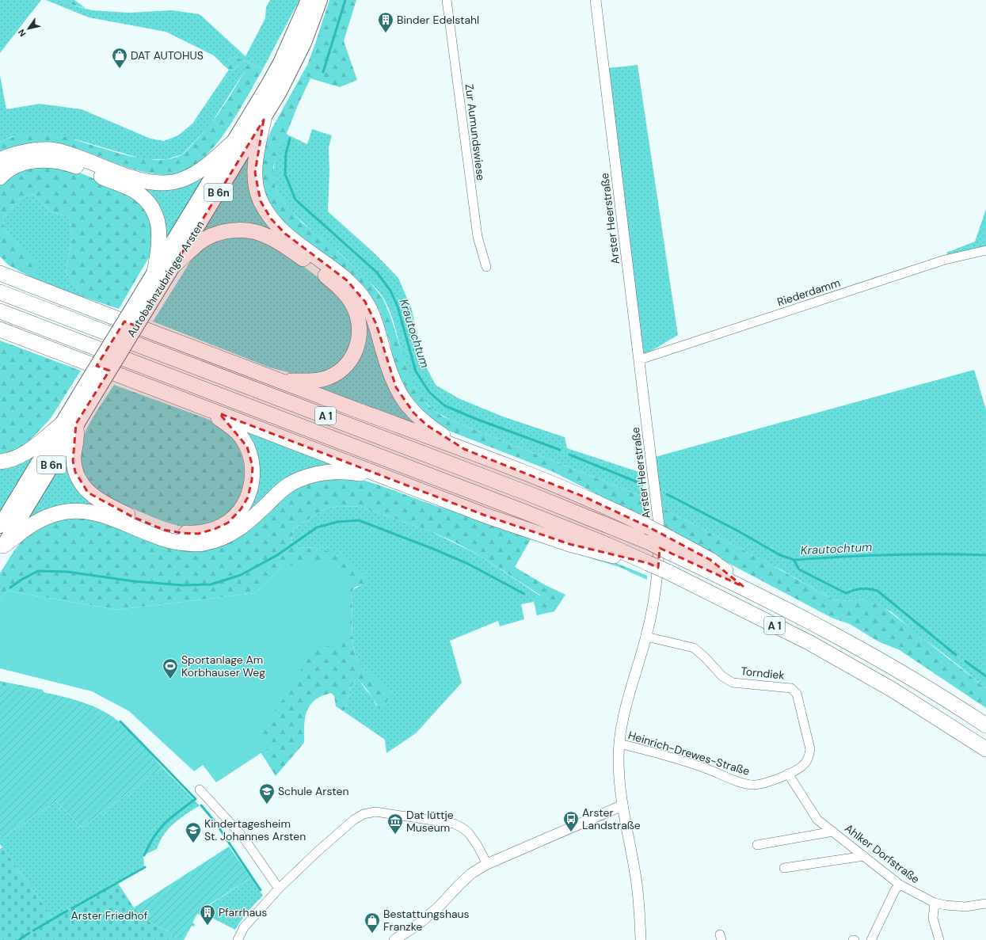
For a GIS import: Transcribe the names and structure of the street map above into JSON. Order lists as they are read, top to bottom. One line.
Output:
{"streets":{"highway":["B 6n","Autobahnzubringer Arsten","A 1"],"street":["Zur Aumundswiese","Arster Heerstraße","Riederdamm","Torndiek","Heinrich-Drewes-Straße","Ahlker Dorfstraße"]},"crossings":[["Arster Heerstraße","Riederdamm"],["Arster Heerstraße","Torndiek"],["Arster Heerstraße","Heinrich-Drewes-Straße"],["Torndiek","Heinrich-Drewes-Straße"],["Torndiek","Ahlker Dorfstraße"],["Heinrich-Drewes-Straße","Ahlker Dorfstraße"]],"water":["Krautochtum"],"parks":["Arster Friedhof"],"places":{"building":["Binder Edelstahl","Pfarrhaus"],"shop":["DAT AUTOHUS","Bestattungshaus Franzke"],"sports":["Sportanlage Am Korbhauser Weg"],"school or university":["Schule Arsten","Kindertagesheim St. Johannes Arsten"],"bus stop":["Arster Landstraße"],"museum":["Dat lüttje Museum"]},"north":"bottom left"}
